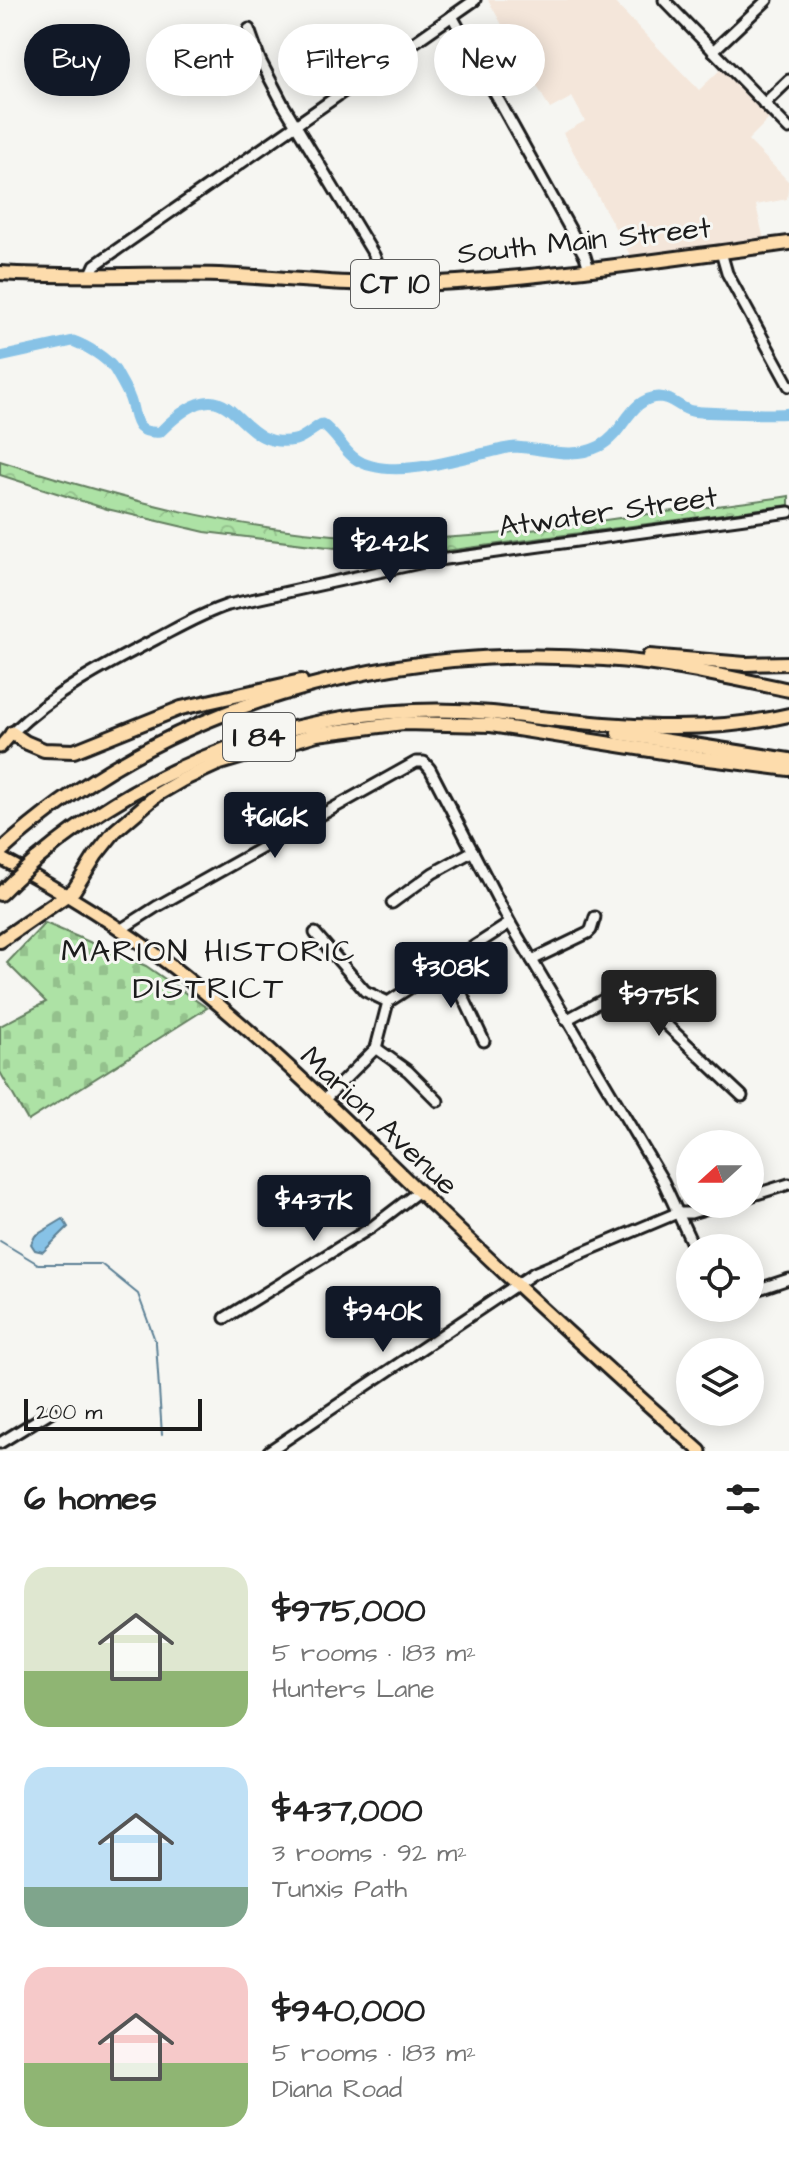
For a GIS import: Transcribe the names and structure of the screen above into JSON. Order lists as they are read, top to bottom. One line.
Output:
{"streets":{"highway":["South Main Street","CT 10","I 84"],"main road":["Atwater Street","Marion Avenue"]},"crossings":[["I 84","Marion Avenue"]],"districts":["MARION HISTORIC DISTRICT"],"scale_bar":"200 m","north":"left","page":{"chip":["Buy","Rent","Filters","New"],"price":["$242K","$616K","$308K","$975K","$437K","$940K"],"scale":"200 m","heading":"6 homes","list":[{"name":"$975,000","note":"5 rooms · 183 m² · Hunters Lane"},{"name":"$437,000","note":"3 rooms · 92 m² · Tunxis Path"},{"name":"$940,000","note":"5 rooms · 183 m² · Diana Road"}]}}
